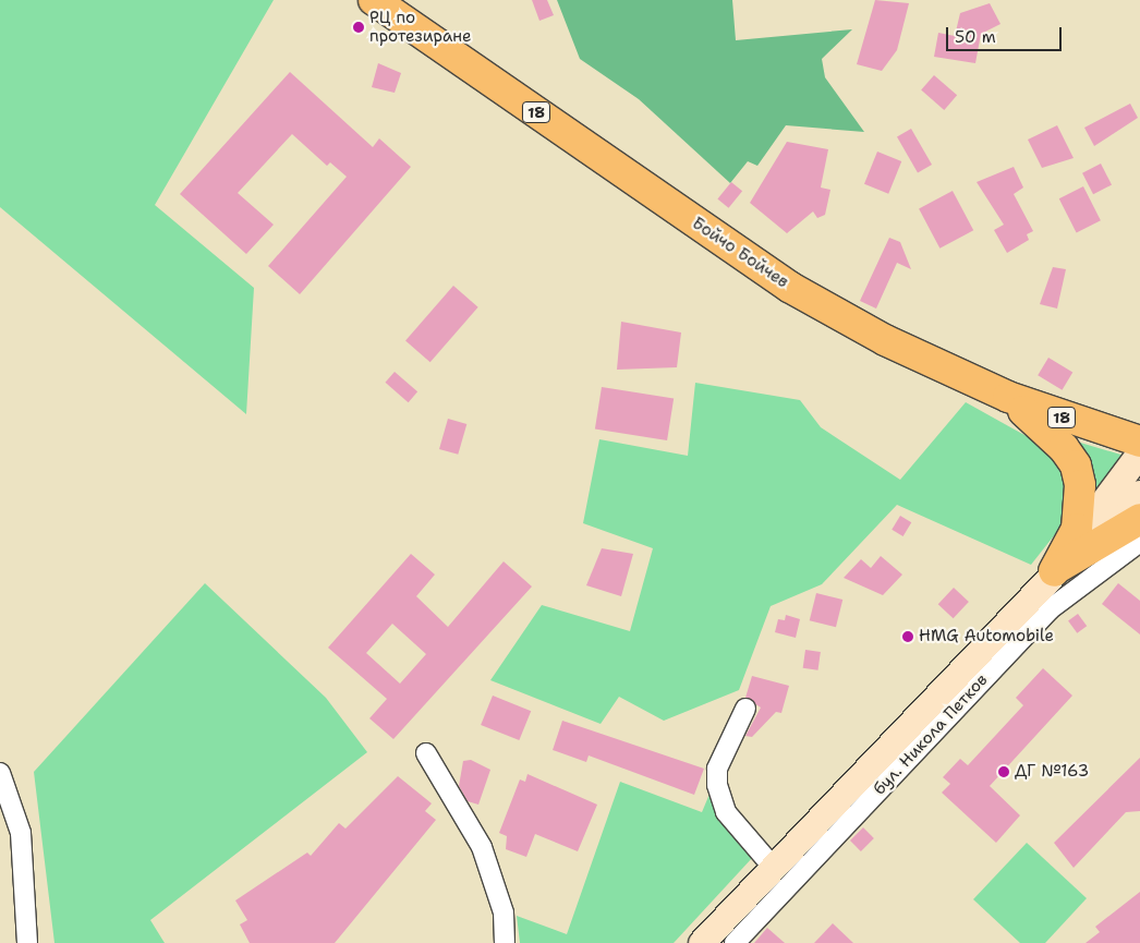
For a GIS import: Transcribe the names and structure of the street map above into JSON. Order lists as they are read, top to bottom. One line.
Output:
{"streets":{"highway":["18","Бойчо Бойчев"],"street":["бул. Никола Петков"]},"places":["РЦ по протезиране","HMG Automobile","ДГ №163"],"scale_bar":"50 m"}
